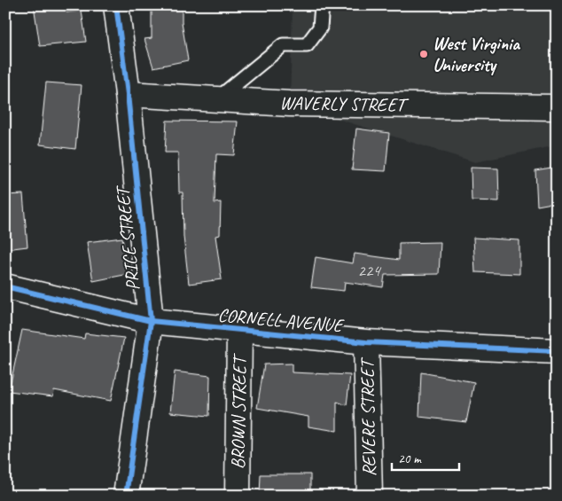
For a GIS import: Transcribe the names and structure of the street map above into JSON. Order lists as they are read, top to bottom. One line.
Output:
{"streets":{"street":["WAVERLY STREET","PRICE STREET","CORNELL AVENUE","BROWN STREET","REVERE STREET"]},"crossings":[["WAVERLY STREET","PRICE STREET"],["PRICE STREET","CORNELL AVENUE"],["CORNELL AVENUE","BROWN STREET"],["CORNELL AVENUE","REVERE STREET"]],"places":["West Virginia University"],"house_numbers":["224"],"scale_bar":"20 m"}
